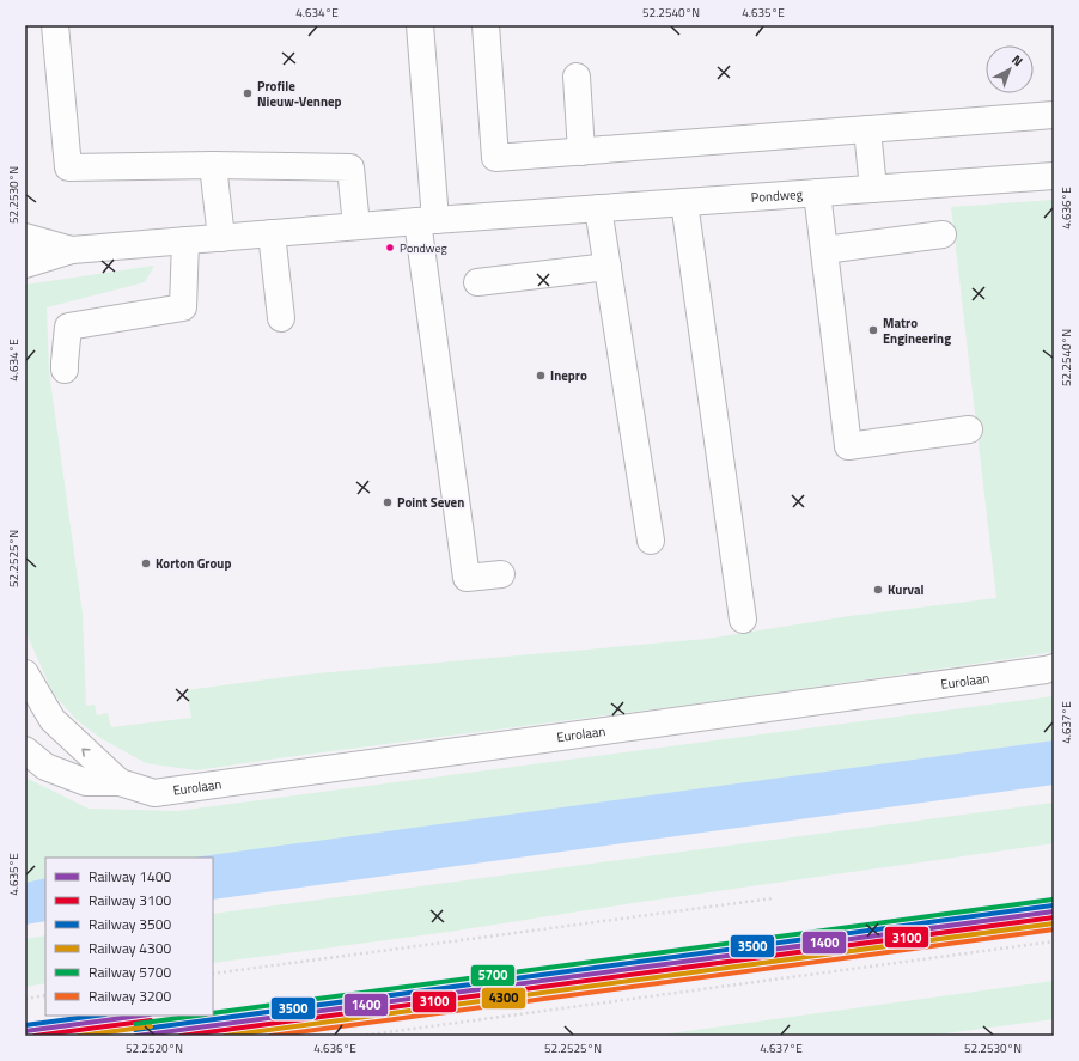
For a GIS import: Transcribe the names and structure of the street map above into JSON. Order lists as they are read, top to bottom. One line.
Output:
{"streets":{"street":["Pondweg","Eurolaan"]},"places":["Profile Nieuw-Vennep","Pondweg","Matro Engineering","Inepro","Point Seven","Korton Group","Kurval"],"lines":["rail line 5700","rail line 3500","rail line 1400","rail line 3100","rail line 4300","rail line 3200"],"legend":["Railway 1400","Railway 3100","Railway 3500","Railway 4300","Railway 5700","Railway 3200"],"north":"top right","coordinates":["4.634°E","52.2540°N","4.635°E","52.2530°N","4.636°E","52.2525°N","4.637°E","52.2520°N"]}
